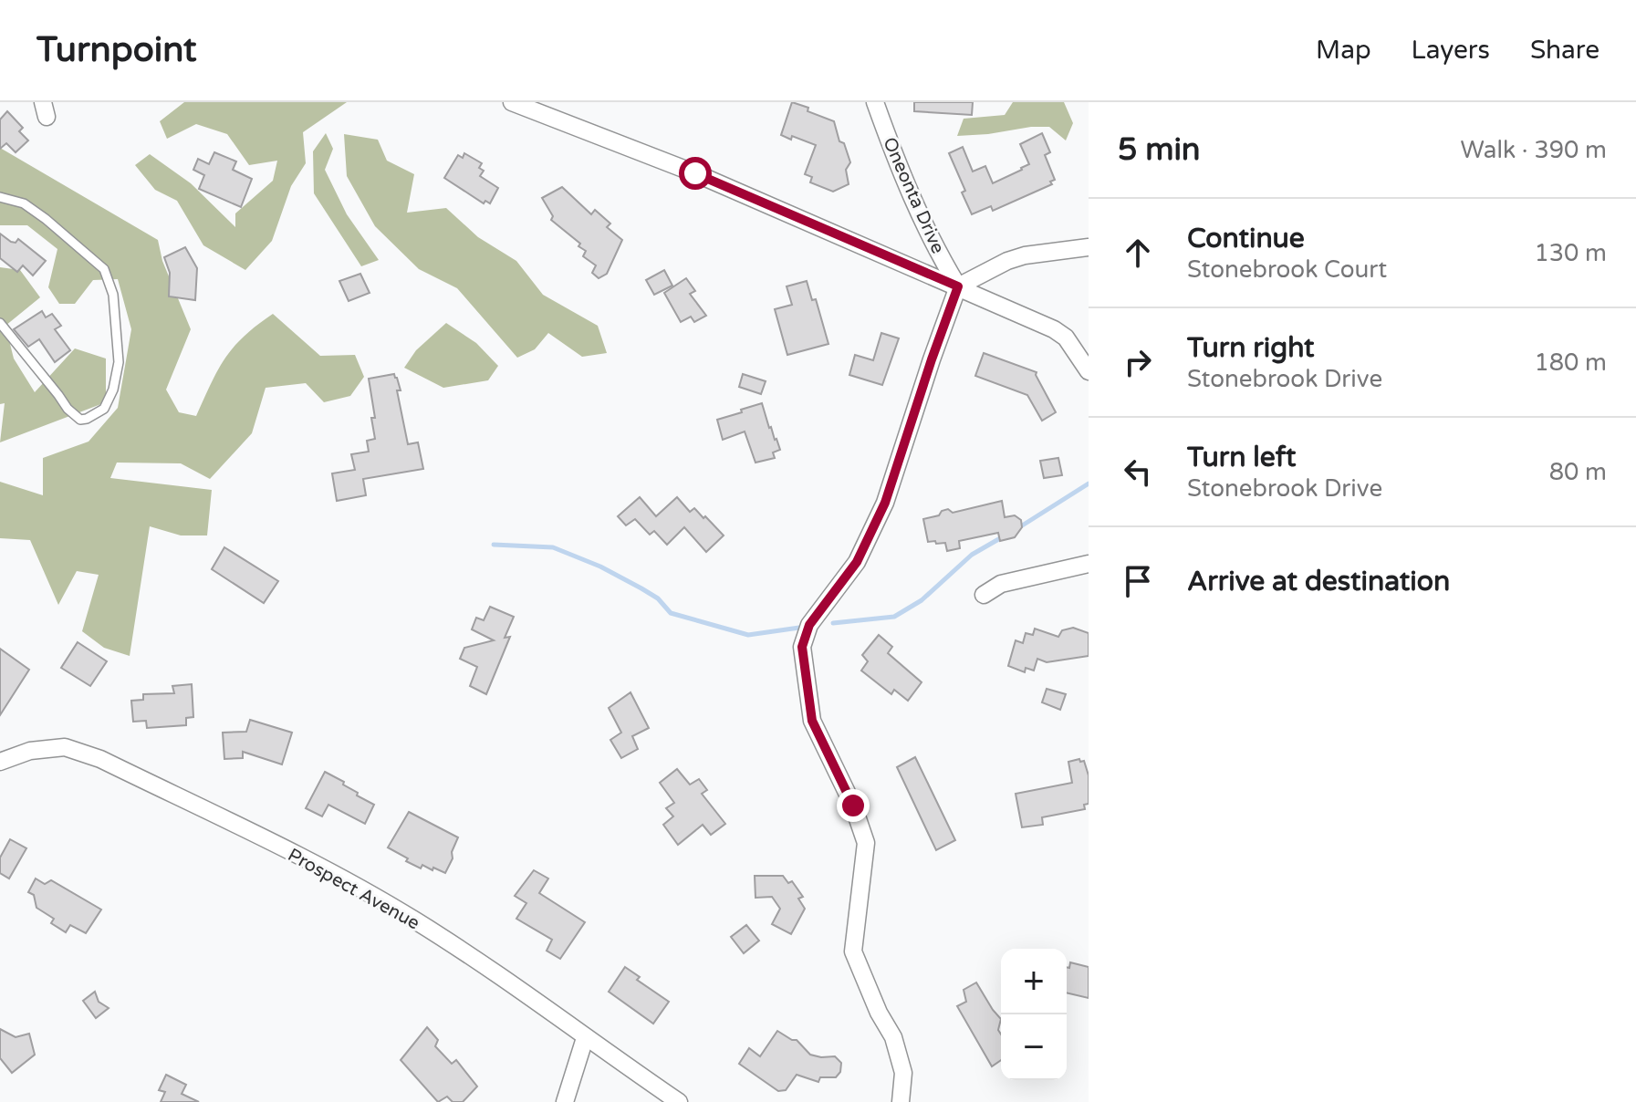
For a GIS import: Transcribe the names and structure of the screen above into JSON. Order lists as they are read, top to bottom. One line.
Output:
{"streets":{"street":["Oneonta Drive","Prospect Avenue"]},"page":{"header":"Turnpoint","nav":["Map","Layers","Share"],"heading":["5 min","Walk · 390 m"],"list":[["Continue","Stonebrook Court","130 m"],["Turn right","Stonebrook Drive","180 m"],["Turn left","Stonebrook Drive","80 m"],"Arrive at destination"],"map_buttons":["+","−"]}}
